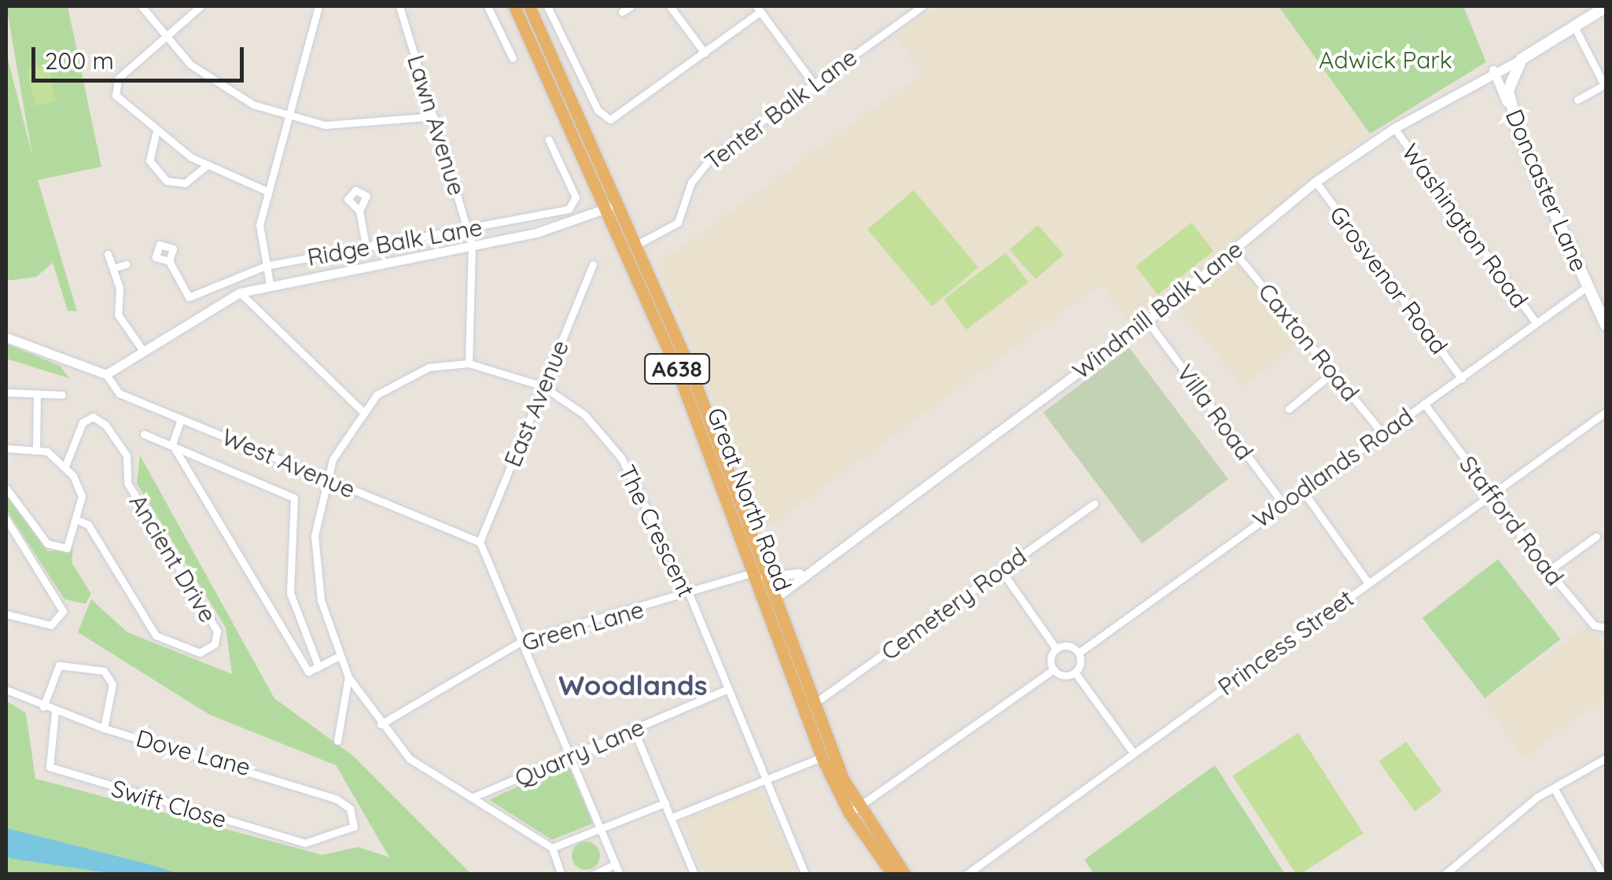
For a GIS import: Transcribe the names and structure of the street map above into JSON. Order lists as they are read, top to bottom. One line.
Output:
{"streets":{"highway":["A638","Great North Road"],"main road":["Doncaster Lane"],"street":["Tenter Balk Lane","Lawn Avenue","Washington Road","Ridge Balk Lane","Grosvenor Road","Windmill Balk Lane","Caxton Road","East Avenue","Villa Road","West Avenue","Woodlands Road","Stafford Road","The Crescent","Ancient Drive","Cemetery Road","Green Lane","Princess Street","Dove Lane","Quarry Lane","Swift Close"]},"crossings":[["Tenter Balk Lane","Great North Road"],["Lawn Avenue","Ridge Balk Lane"],["Lawn Avenue","The Crescent"],["Doncaster Lane","Windmill Balk Lane"],["Doncaster Lane","Woodlands Road"],["Washington Road","Windmill Balk Lane"],["Washington Road","Woodlands Road"],["Ridge Balk Lane","West Avenue"],["Ridge Balk Lane","Great North Road"],["Grosvenor Road","Windmill Balk Lane"],["Grosvenor Road","Woodlands Road"],["Windmill Balk Lane","Caxton Road"],["Windmill Balk Lane","Villa Road"],["Windmill Balk Lane","Great North Road"],["Caxton Road","Woodlands Road"],["East Avenue","West Avenue"],["East Avenue","The Crescent"],["Villa Road","Woodlands Road"],["West Avenue","The Crescent"],["Woodlands Road","Stafford Road"],["Great North Road","Cemetery Road"],["Great North Road","Green Lane"],["Stafford Road","Princess Street"],["The Crescent","Green Lane"],["The Crescent","Quarry Lane"],["Dove Lane","Swift Close"]],"districts":["Woodlands"],"parks":["Adwick Park"],"scale_bar":"200 m"}
